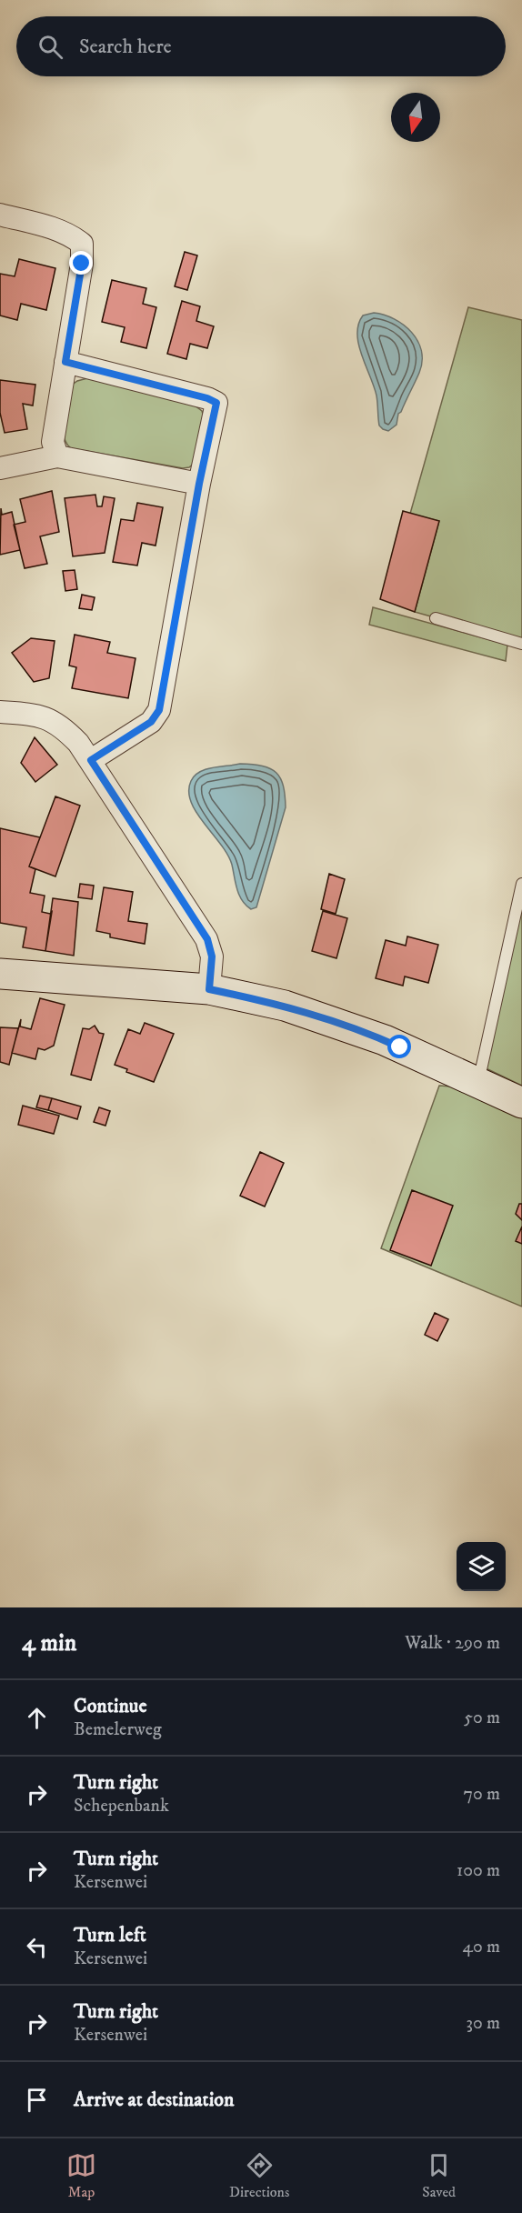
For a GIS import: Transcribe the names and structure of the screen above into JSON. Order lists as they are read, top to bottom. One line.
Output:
{"north":"bottom","page":{"search":"Search here","heading":["4 min","Walk · 290 m"],"list":[["Continue","Bemelerweg","50 m"],["Turn right","Schepenbank","70 m"],["Turn right","Kersenwei","100 m"],["Turn left","Kersenwei","40 m"],["Turn right","Kersenwei","30 m"],"Arrive at destination"],"nav":["Map","Directions","Saved"]}}
